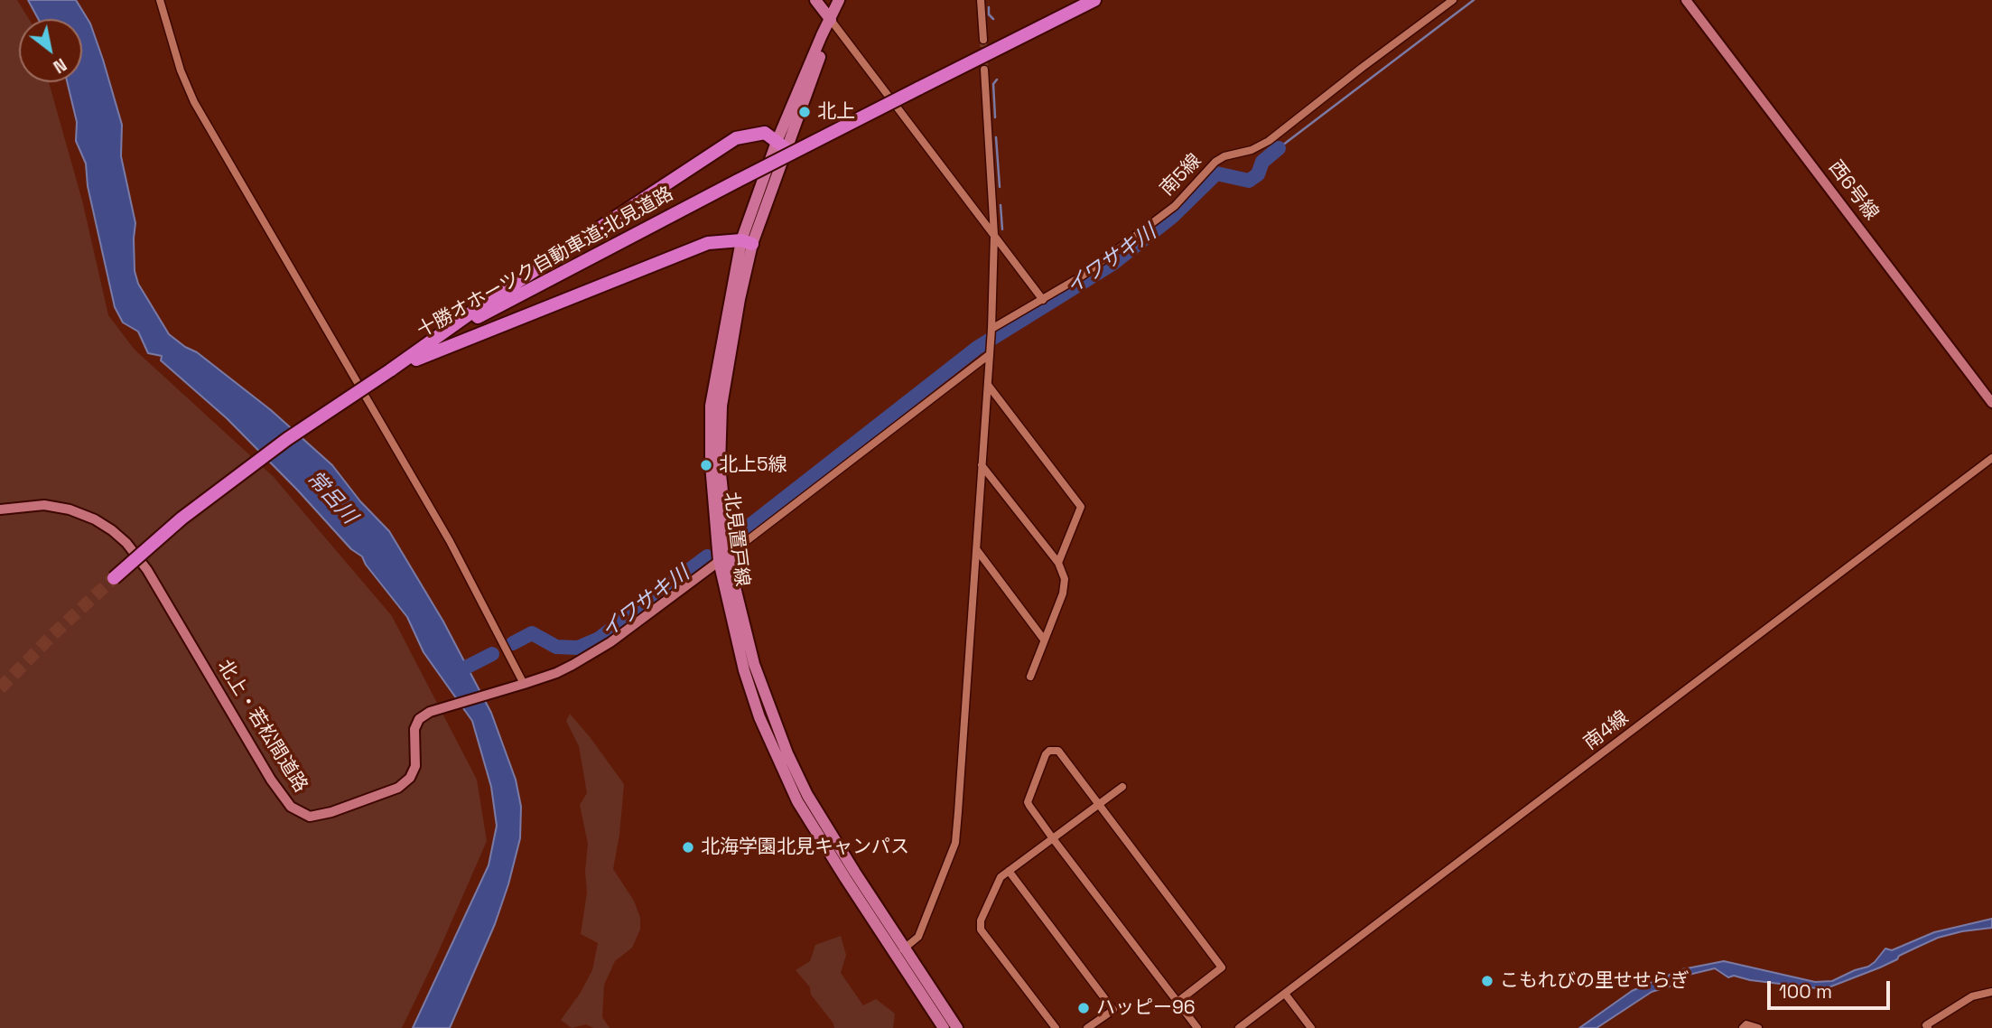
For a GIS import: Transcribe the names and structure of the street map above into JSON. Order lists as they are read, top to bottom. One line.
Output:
{"streets":{"highway":["十勝オホーツク自動車道;北見道路"],"main road":["北見置戸線"],"street":["南5線","西6号線","北上・若松間道路","南4線"]},"crossings":[["北見置戸線","北上・若松間道路"]],"water":["イワサキ川","常呂川"],"places":["北上","北上5線","北海学園北見キャンパス","こもれびの里せせらぎ","ハッピー96"],"scale_bar":"100 m","north":"bottom right"}
